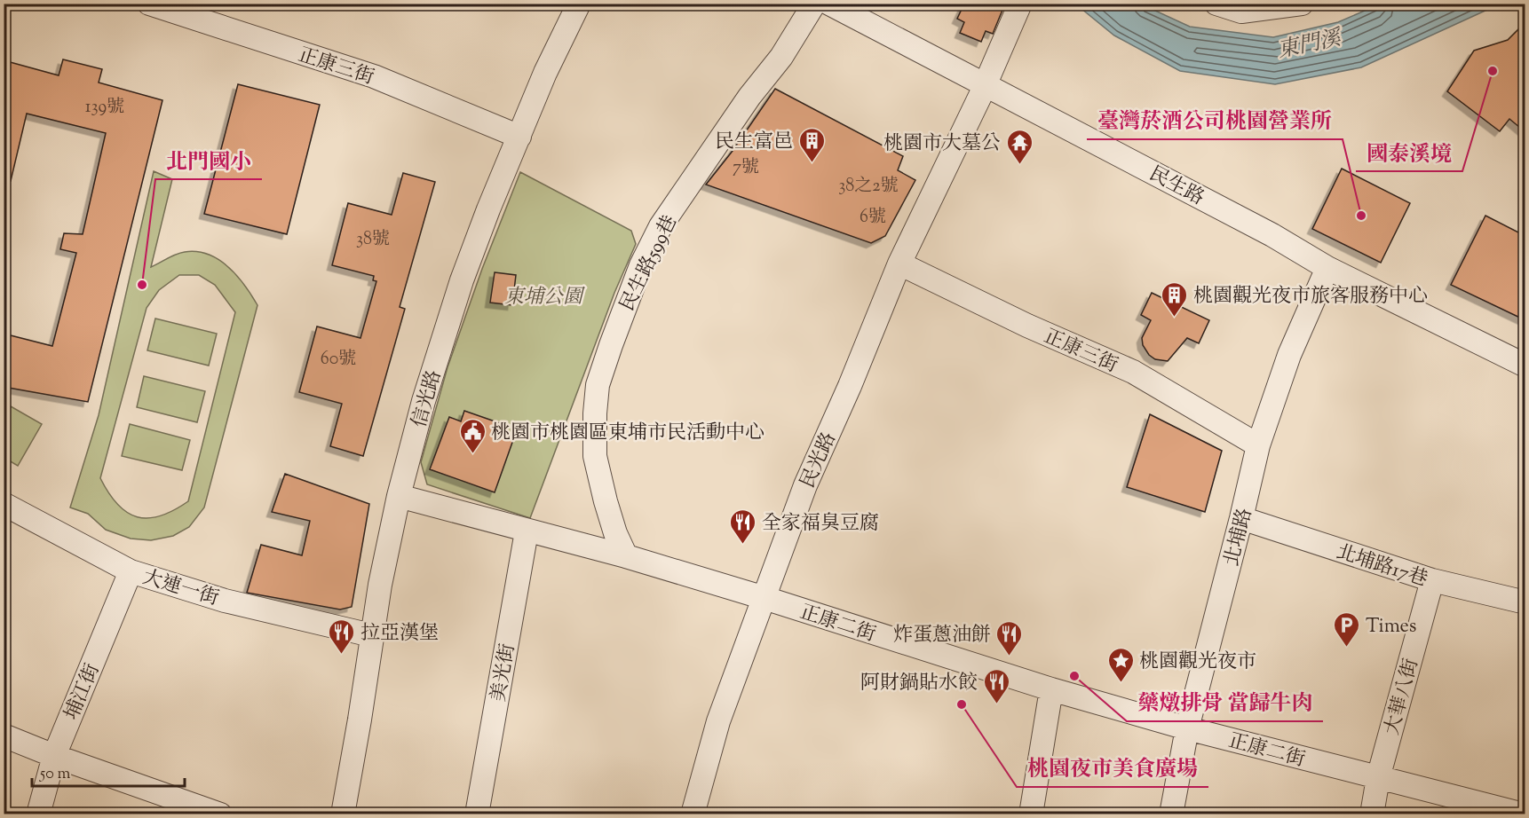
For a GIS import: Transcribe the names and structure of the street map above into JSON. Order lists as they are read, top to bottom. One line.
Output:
{"streets":{"street":["正康三街","民生路","民生路599巷","信光路","民光路","北埔路","北埔路17巷","大連一街","正康二街","美光街","埔江街","大華八街"]},"crossings":[["正康三街","信光路"],["正康三街","民光路"],["正康三街","北埔路"],["民生路","民光路"],["民生路","北埔路"],["民生路599巷","正康二街"],["信光路","大連一街"],["信光路","正康二街"],["民光路","正康二街"],["北埔路","北埔路17巷"],["北埔路","正康二街"],["北埔路17巷","大華八街"],["大連一街","埔江街"],["正康二街","美光街"],["正康二街","大華八街"]],"water":["東門溪"],"parks":["東埔公園"],"places":{"other":["國泰溪境","臺灣菸酒公司桃園營業所","北門國小","藥燉排骨 當歸牛肉","桃園夜市美食廣場"],"building":["民生富邑","桃園觀光夜市旅客服務中心"],"temple":["桃園市大墓公"],"public building":["桃園市桃園區東埔市民活動中心"],"restaurant":["全家福臭豆腐","拉亞漢堡","炸蛋蔥油餅","阿財鍋貼水餃"],"parking":["Times"],"place":["桃園觀光夜市"]},"house_numbers":["139號","7號","38之2號","6號","38號","60號"],"scale_bar":"50 m"}
